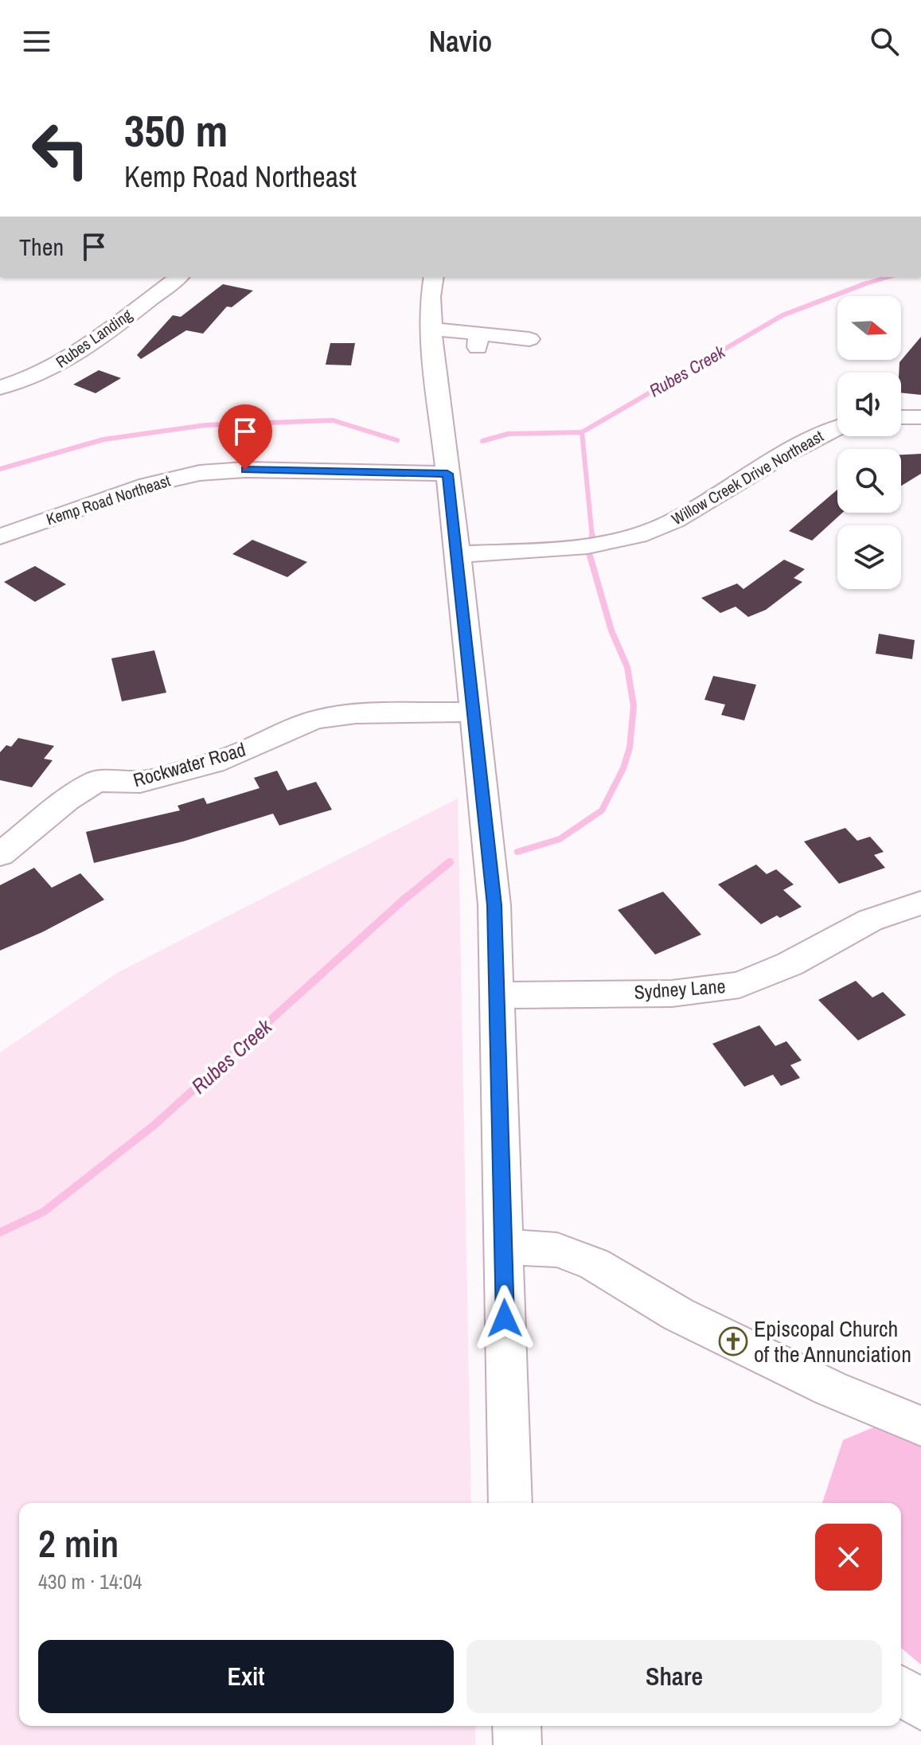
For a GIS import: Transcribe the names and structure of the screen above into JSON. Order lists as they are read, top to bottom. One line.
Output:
{"streets":{"street":["Rubes Landing","Willow Creek Drive Northeast","Kemp Road Northeast","Rockwater Road","Sydney Lane"]},"water":["Rubes Creek"],"places":{"church":["Episcopal Church of the Annunciation"]},"north":"right","page":{"header":"Navio","turn":["350 m","Kemp Road Northeast"],"then":"Then","heading":["2 min","430 m · 14:04"],"buttons":["Exit","Share"]}}
